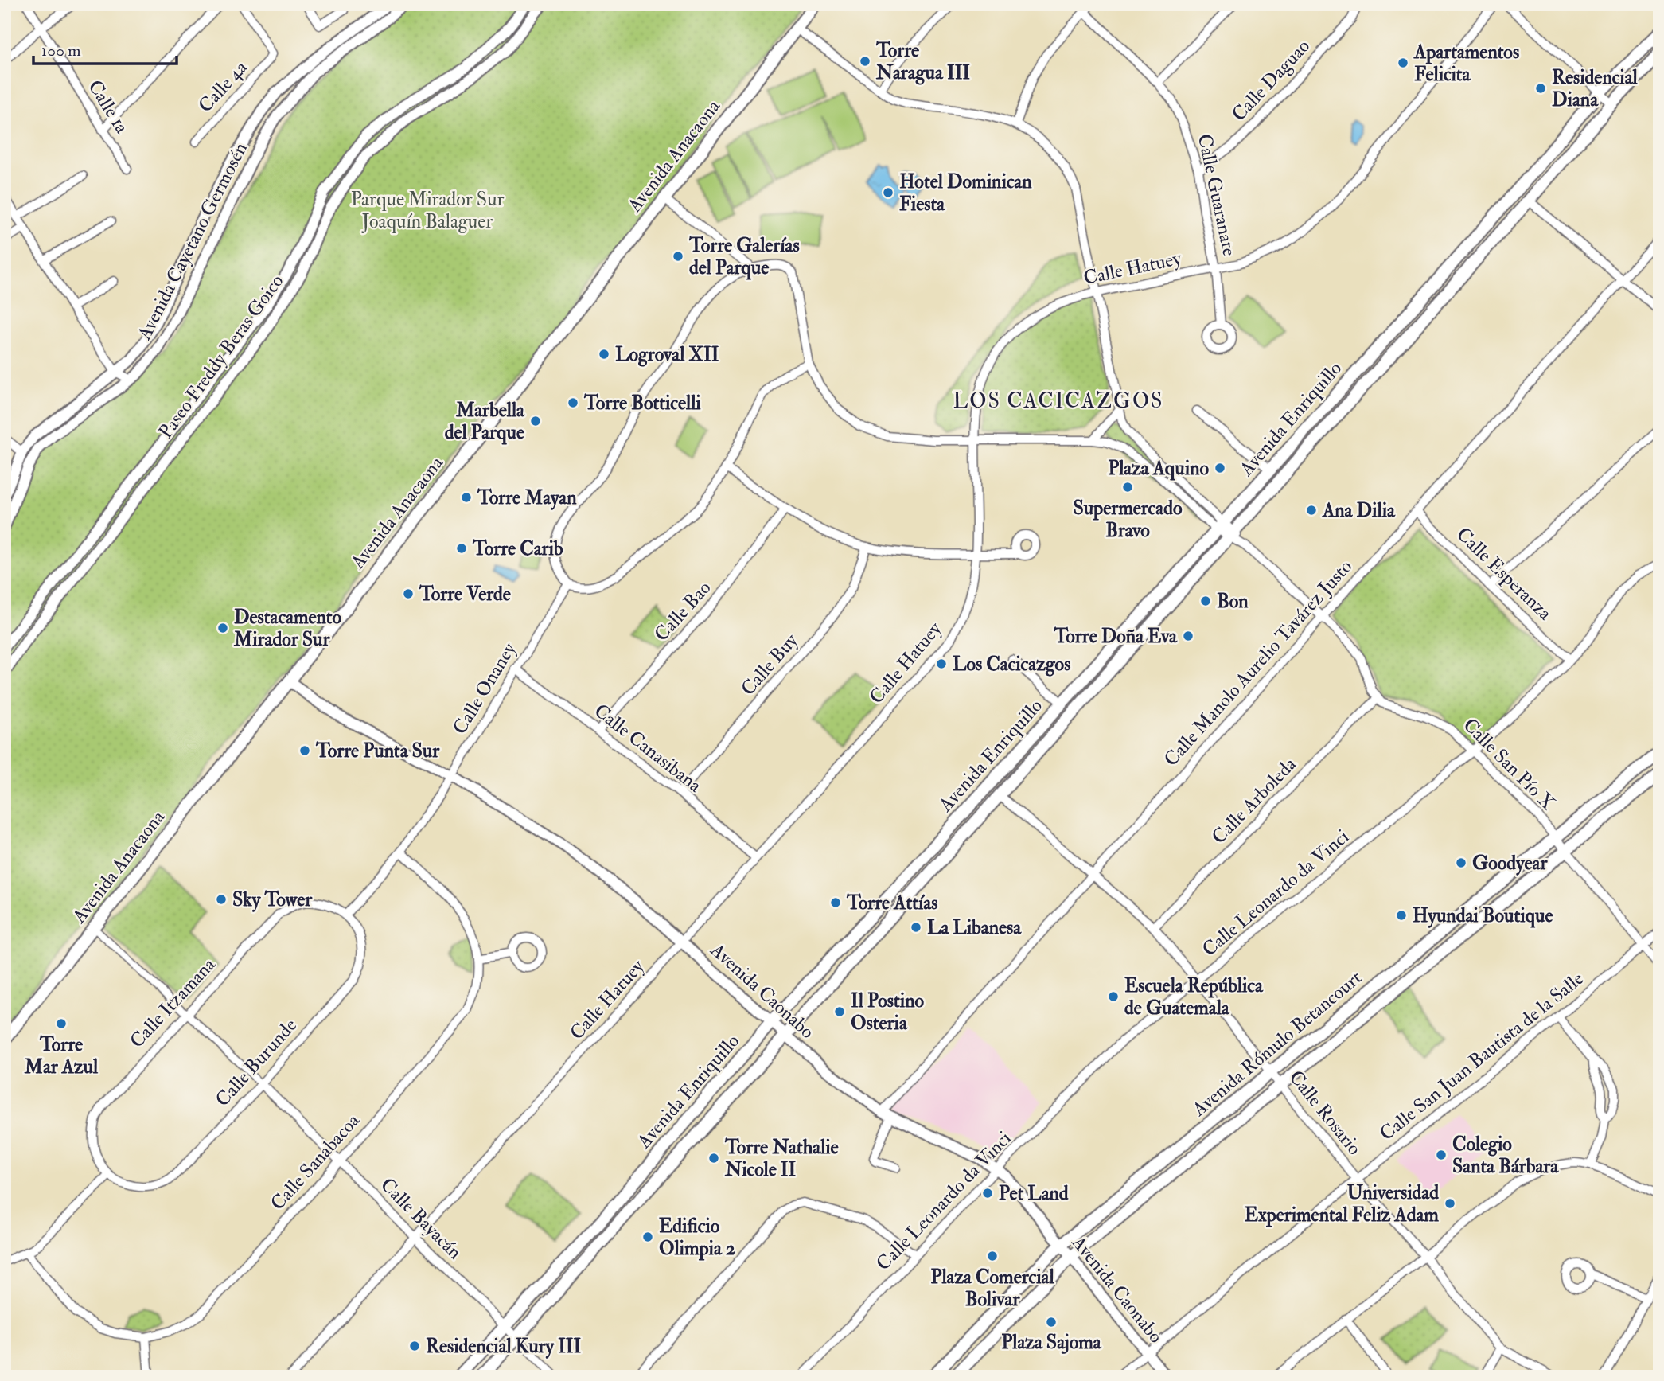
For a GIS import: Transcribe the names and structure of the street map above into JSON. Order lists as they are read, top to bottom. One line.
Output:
{"streets":{"main road":["Avenida Anacaona","Avenida Enriquillo","Avenida Rómulo Betancourt"],"street":["Calle Daguao","Calle 4a","Calle 1a","Calle Guaranate","Avenida Cayetano Germosén","Calle Hatuey","Paseo Freddy Beras Goico","Calle Esperanza","Calle Bao","Calle Manolo Aurelio Tavárez Justo","Calle Buy","Calle Onaney","Calle Canasibana","Calle San Pío X","Calle Arboleda","Calle Leonardo da Vinci","Avenida Caonabo","Calle Itzamana","Calle San Juan Bautista de la Salle","Calle Burunde","Calle Rosario","Calle Sanabacoa","Calle Bayacán"]},"crossings":[["Calle Daguao","Calle Guaranate"],["Avenida Anacaona","Avenida Caonabo"],["Calle Guaranate","Calle Hatuey"],["Calle Hatuey","Calle Canasibana"],["Calle Hatuey","Avenida Caonabo"],["Calle Hatuey","Calle Bayacán"],["Avenida Enriquillo","Avenida Caonabo"],["Avenida Enriquillo","Calle Rosario"],["Avenida Enriquillo","Calle Bayacán"],["Calle Esperanza","Calle Manolo Aurelio Tavárez Justo"],["Calle Esperanza","Calle Leonardo da Vinci"],["Calle Bao","Calle Canasibana"],["Calle Manolo Aurelio Tavárez Justo","Avenida Caonabo"],["Calle Manolo Aurelio Tavárez Justo","Calle Rosario"],["Calle Buy","Calle Canasibana"],["Calle Onaney","Calle Canasibana"],["Calle Onaney","Avenida Caonabo"],["Calle Onaney","Calle Itzamana"],["Calle Onaney","Calle Burunde"],["Calle Onaney","Calle Sanabacoa"],["Calle San Pío X","Calle Arboleda"],["Calle San Pío X","Calle Leonardo da Vinci"],["Calle San Pío X","Avenida Rómulo Betancourt"],["Calle San Pío X","Calle San Juan Bautista de la Salle"],["Calle Arboleda","Calle Rosario"],["Calle Leonardo da Vinci","Avenida Caonabo"],["Calle Leonardo da Vinci","Calle Rosario"],["Avenida Caonabo","Avenida Rómulo Betancourt"],["Avenida Caonabo","Calle San Juan Bautista de la Salle"],["Calle Itzamana","Calle Burunde"],["Avenida Rómulo Betancourt","Calle Rosario"],["Calle San Juan Bautista de la Salle","Calle Rosario"],["Calle Burunde","Calle Bayacán"],["Calle Sanabacoa","Calle Bayacán"]],"districts":["LOS CACICAZGOS"],"parks":["Parque Mirador Sur Joaquín Balaguer"],"places":["Torre Naragua III","Apartamentos Felicita","Residencial Diana","Hotel Dominican Fiesta","Torre Galerías del Parque","Logroval XII","Torre Botticelli","Marbella del Parque","Plaza Aquino","Supermercado Bravo","Torre Mayan","Ana Dilia","Torre Carib","Torre Verde","Bon","Destacamento Mirador Sur","Torre Doña Eva","Los Cacicazgos","Torre Punta Sur","Goodyear","Sky Tower","Torre Attías","Hyundai Boutique","La Libanesa","Escuela República de Guatemala","Il Postino Osteria","Torre Mar Azul","Colegio Santa Bárbara","Torre Nathalie Nicole II","Pet Land","Universidad Experimental Feliz Adam","Edificio Olimpia 2","Plaza Comercial Bolivar","Plaza Sajoma","Residencial Kury III"],"scale_bar":"100 m"}
